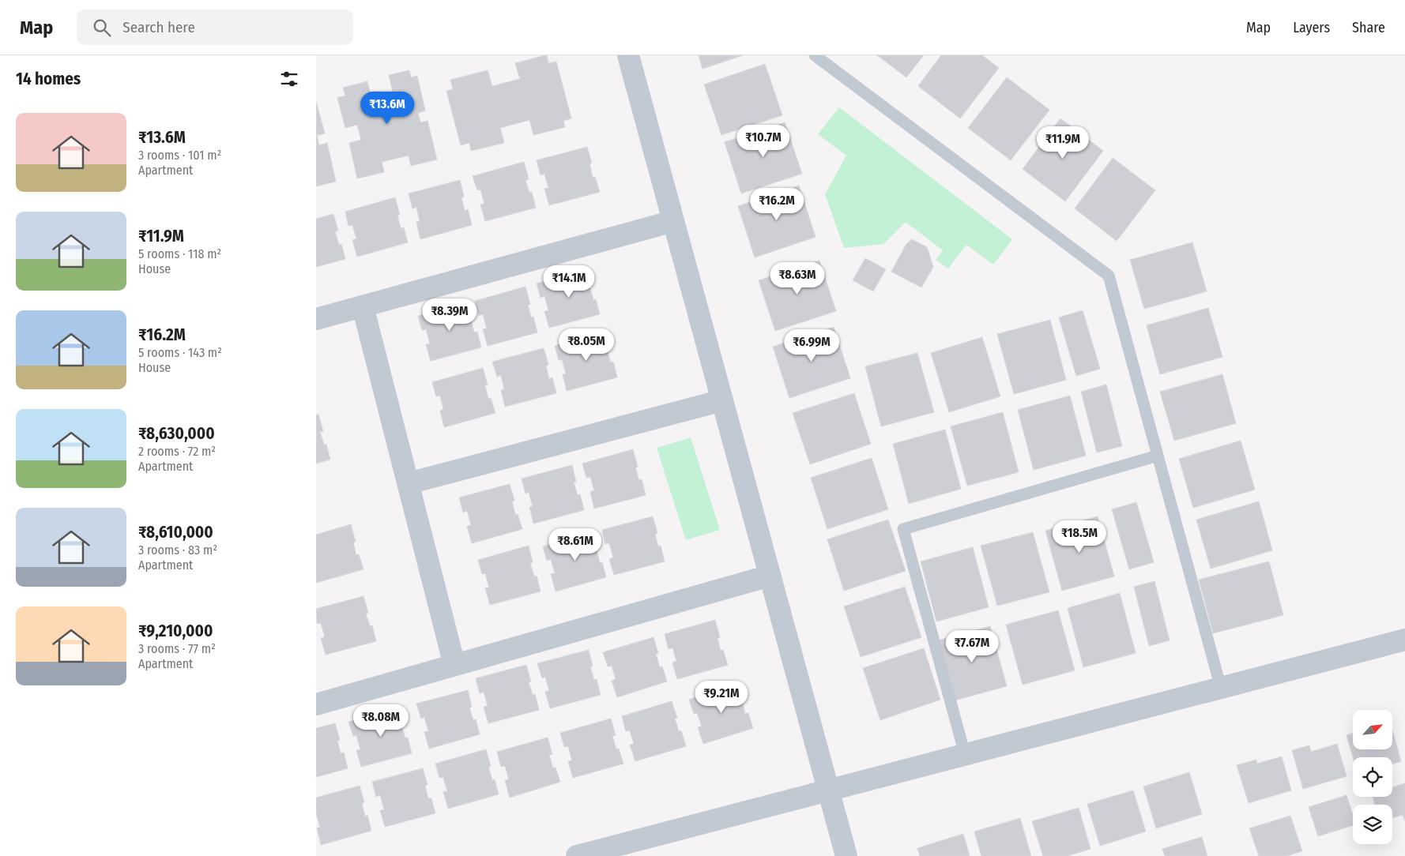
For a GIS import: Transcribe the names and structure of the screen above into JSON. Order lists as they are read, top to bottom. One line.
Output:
{"north":"top right","page":{"header":"Map","search":"Search here","nav":["Map","Layers","Share"],"heading":"14 homes","price":["₹13.6M","₹10.7M","₹11.9M","₹16.2M","₹8.63M","₹14.1M","₹8.39M","₹8.05M","₹6.99M","₹18.5M","₹8.61M","₹7.67M","₹9.21M","₹8.08M"],"list":[{"name":"₹13.6M","note":"3 rooms · 101 m² · Apartment"},{"name":"₹11.9M","note":"5 rooms · 118 m² · House"},{"name":"₹16.2M","note":"5 rooms · 143 m² · House"},{"name":"₹8,630,000","note":"2 rooms · 72 m² · Apartment"},{"name":"₹8,610,000","note":"3 rooms · 83 m² · Apartment"},{"name":"₹9,210,000","note":"3 rooms · 77 m² · Apartment"}]}}
